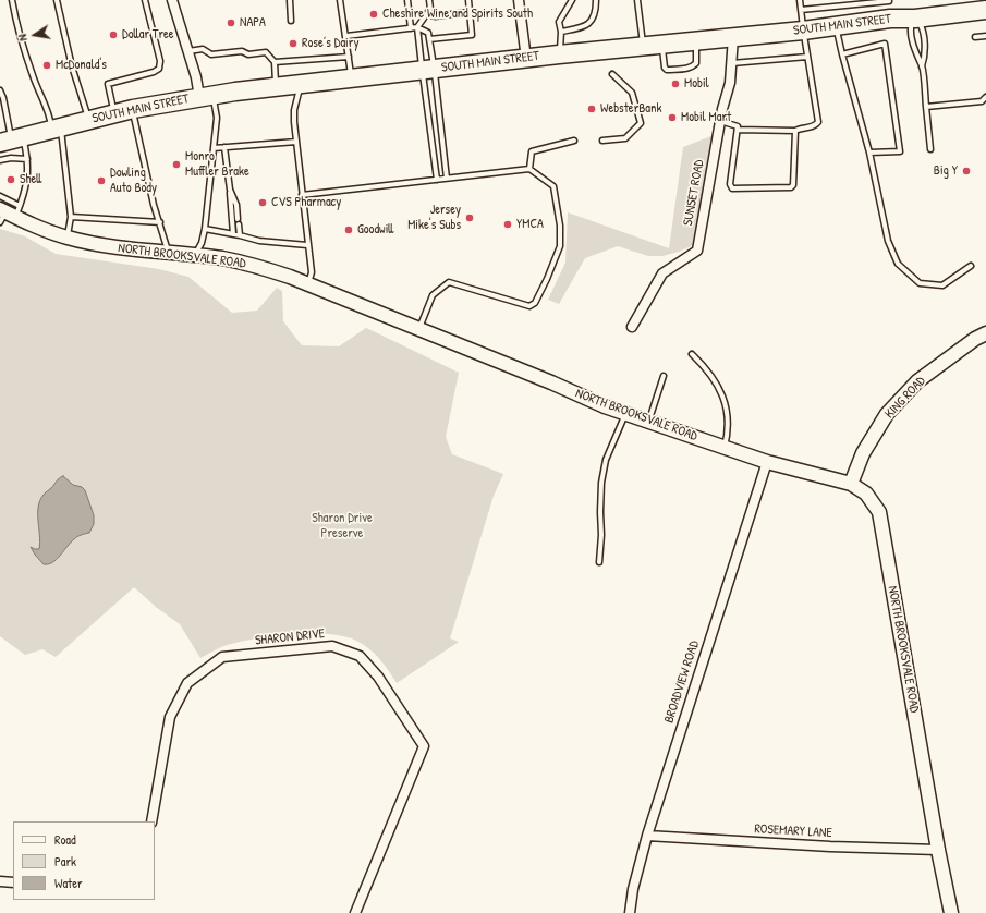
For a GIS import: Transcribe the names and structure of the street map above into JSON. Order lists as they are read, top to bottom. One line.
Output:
{"streets":{"highway":["SOUTH MAIN STREET"],"main road":["NORTH BROOKSVALE ROAD","KING ROAD"],"street":["SUNSET ROAD","SHARON DRIVE","BROADVIEW ROAD","ROSEMARY LANE"]},"crossings":[["SOUTH MAIN STREET","SUNSET ROAD"],["NORTH BROOKSVALE ROAD","KING ROAD"],["NORTH BROOKSVALE ROAD","BROADVIEW ROAD"],["NORTH BROOKSVALE ROAD","ROSEMARY LANE"],["BROADVIEW ROAD","ROSEMARY LANE"]],"parks":["Sharon Drive Preserve"],"places":["Cheshire Wine and Spirits South","NAPA","Dollar Tree","Rose’s Dairy","McDonald's","Mobil","WebsterBank","Mobil Mart","Monro Muffler Brake","Big Y","Shell","Dowling Auto Body","CVS Pharmacy","Jersey Mike's Subs","YMCA","Goodwill"],"legend":["Road","Park","Water"],"north":"left"}
